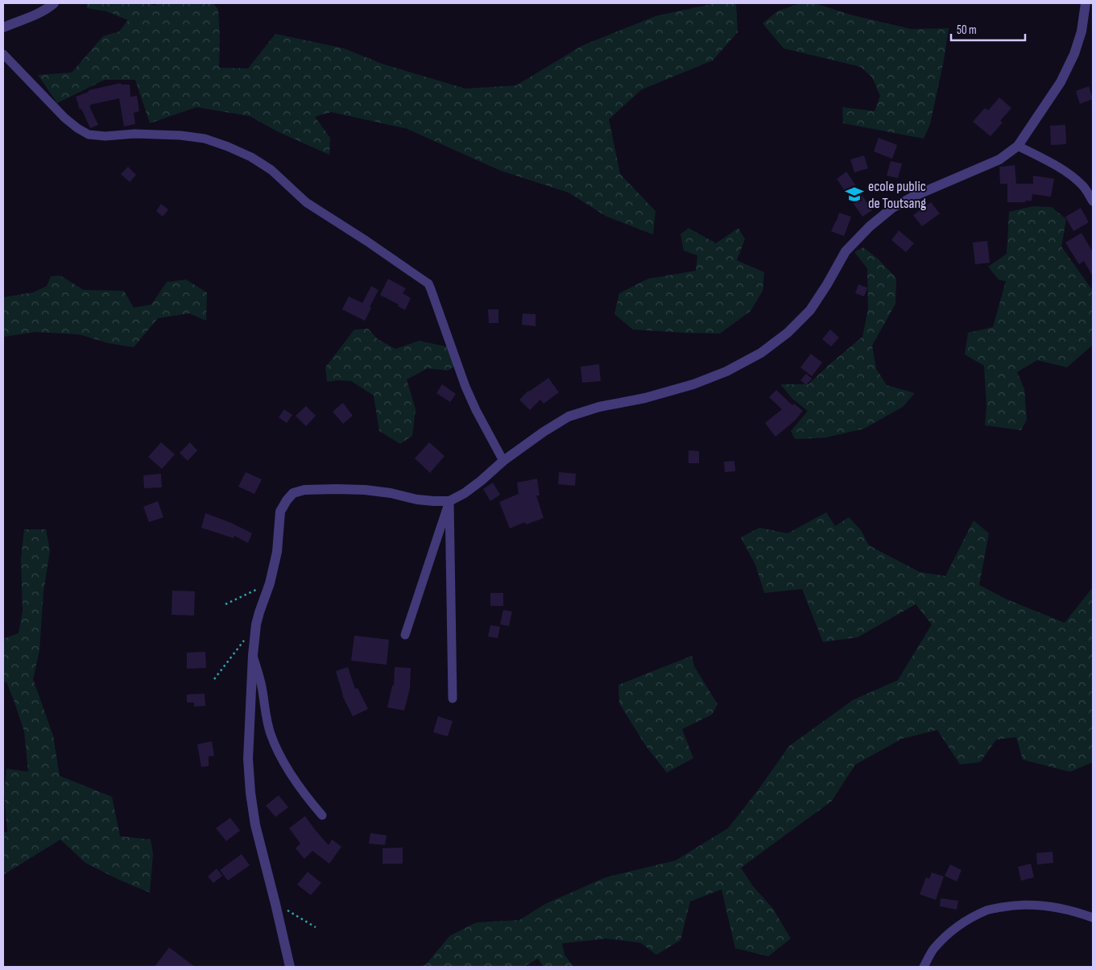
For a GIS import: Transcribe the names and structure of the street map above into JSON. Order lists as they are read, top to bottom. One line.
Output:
{"places":{"school or university":["ecole public de Toutsang"]},"scale_bar":"50 m"}
